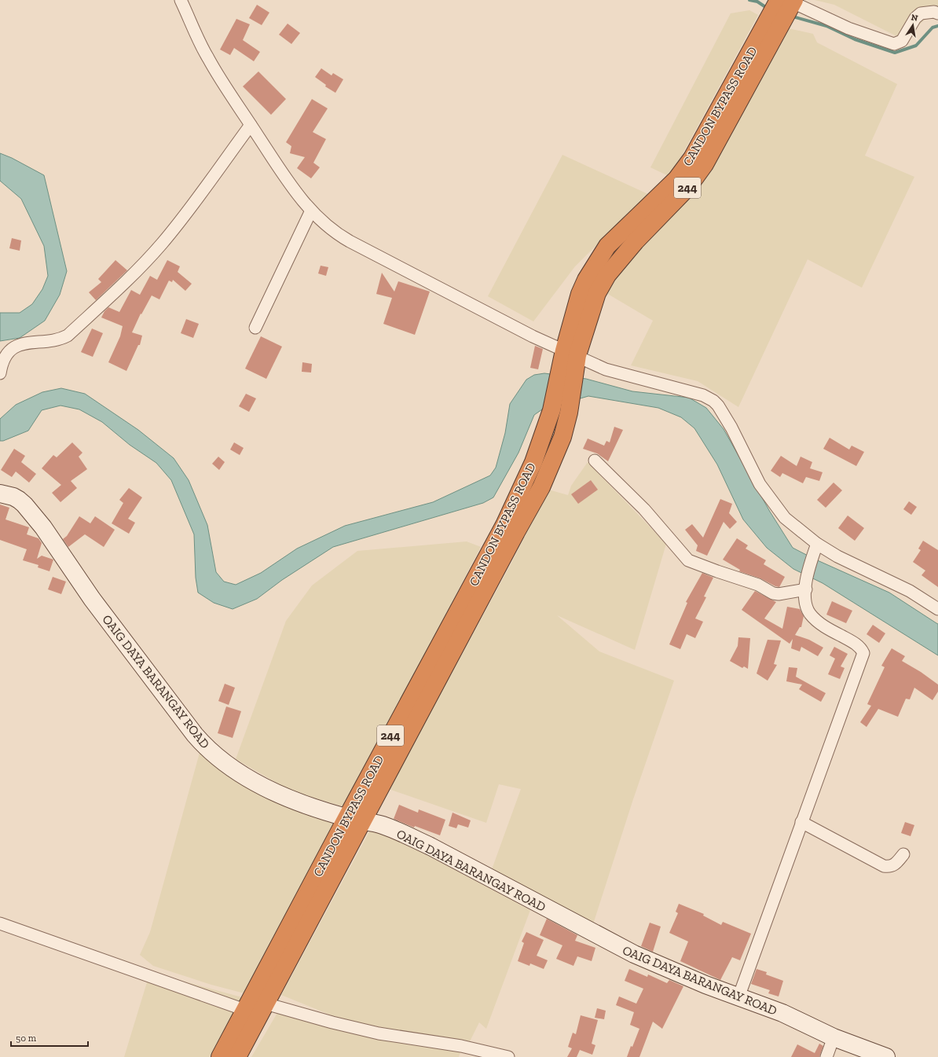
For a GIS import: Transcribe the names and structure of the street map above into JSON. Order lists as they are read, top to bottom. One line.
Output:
{"streets":{"highway":["CANDON BYPASS ROAD","244"],"street":["OAIG DAYA BARANGAY ROAD"]},"crossings":[["CANDON BYPASS ROAD","OAIG DAYA BARANGAY ROAD"]],"scale_bar":"50 m","north":"top"}
